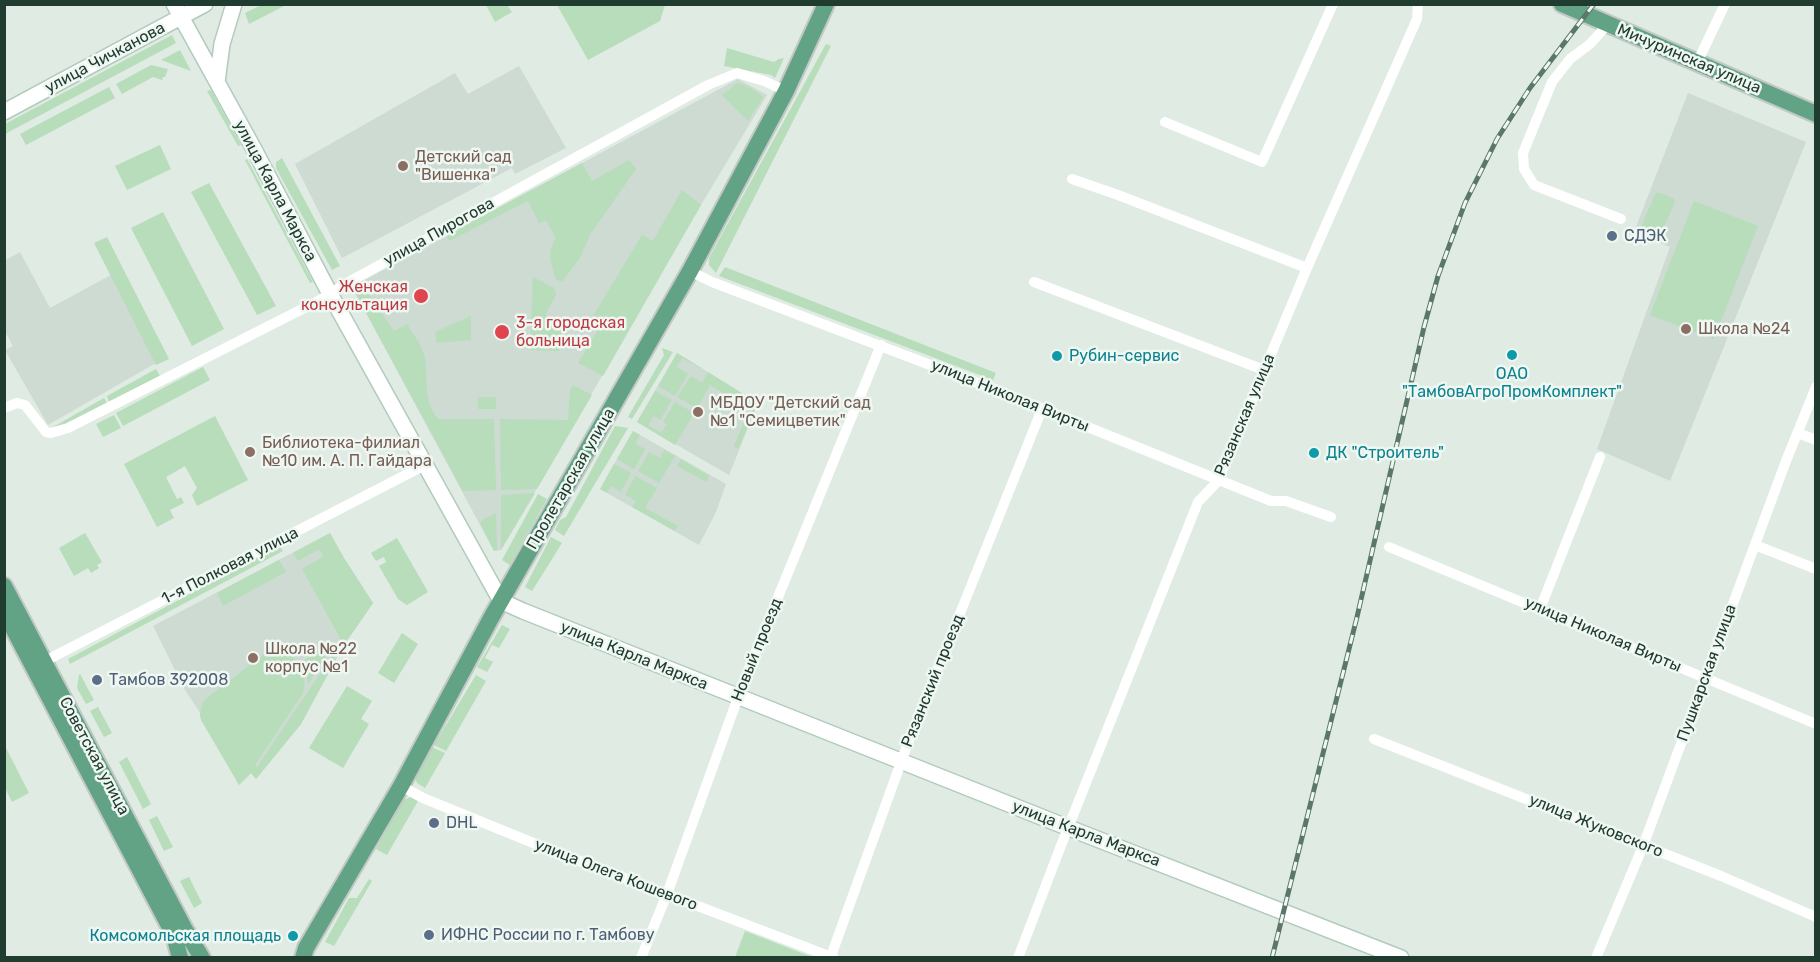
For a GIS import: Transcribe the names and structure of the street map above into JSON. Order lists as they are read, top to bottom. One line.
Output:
{"streets":{"main road":["улица Чичканова","Мичуринская улица","улица Карла Маркса","Пролетарская улица","Советская улица"],"street":["улица Пирогова","улица Николая Вирты","Рязанская улица","1-я Полковая улица","Новый проезд","Пушкарская улица","Рязанский проезд","улица Жуковского","улица Олега Кошевого"]},"crossings":[["улица Чичканова","улица Карла Маркса"],["улица Карла Маркса","улица Пирогова"],["улица Карла Маркса","Рязанская улица"],["улица Карла Маркса","Пролетарская улица"],["улица Карла Маркса","1-я Полковая улица"],["улица Карла Маркса","Новый проезд"],["улица Карла Маркса","Рязанский проезд"],["улица Пирогова","Пролетарская улица"],["улица Николая Вирты","Рязанская улица"],["улица Николая Вирты","Пролетарская улица"],["улица Николая Вирты","Новый проезд"],["улица Николая Вирты","Пушкарская улица"],["улица Николая Вирты","Рязанский проезд"],["Пролетарская улица","улица Олега Кошевого"],["1-я Полковая улица","Советская улица"],["Новый проезд","улица Олега Кошевого"],["Пушкарская улица","улица Жуковского"],["Рязанский проезд","улица Олега Кошевого"]],"places":["Детский сад \"Вишенка\"","СДЭК","Женская консультация","Школа №24","3-я городская больница","ОАО \"ТамбовАгроПромКомплект\"","Рубин-сервис","МБДОУ \"Детский сад №1 \"Семицветик\"","Библиотека-филиал №10 им. А. П. Гайдара","ДК \"Строитель\"","Школа №22 корпус №1","Тамбов 392008","DHL","ИФНС России по г. Тамбову","Комсомольская площадь"]}
